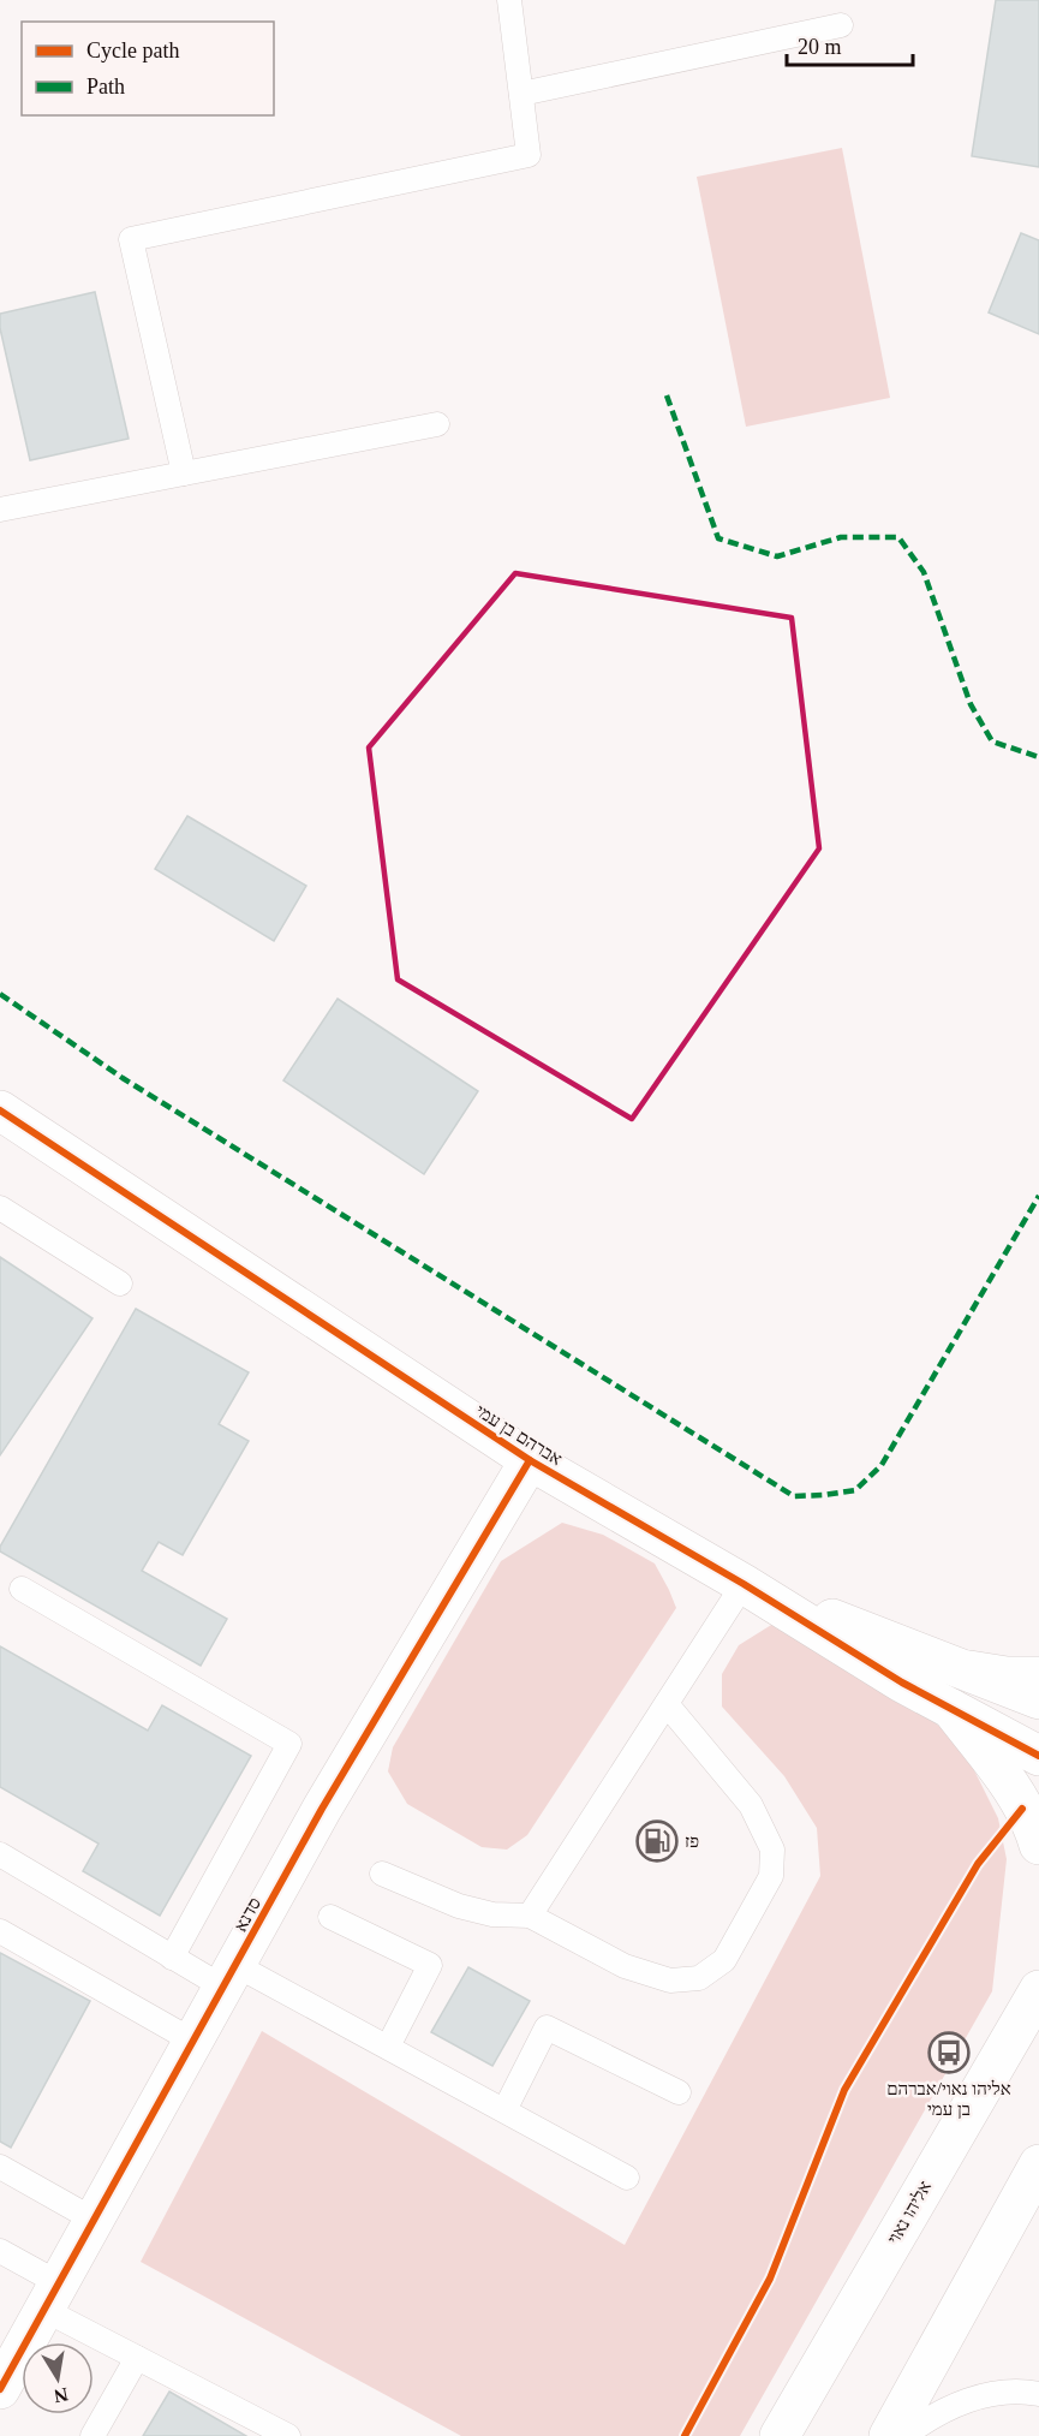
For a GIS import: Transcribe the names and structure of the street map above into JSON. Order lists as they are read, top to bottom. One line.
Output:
{"streets":{"main road":["אברהם בן עמי","סדנא","אליהו נאוי"]},"crossings":[["אברהם בן עמי","סדנא"]],"places":{"fuel station":["פז"],"bus stop":["אליהו נאוי/אברהם בן עמי"]},"legend":["Cycle path","Path"],"scale_bar":"20 m","north":"bottom"}
